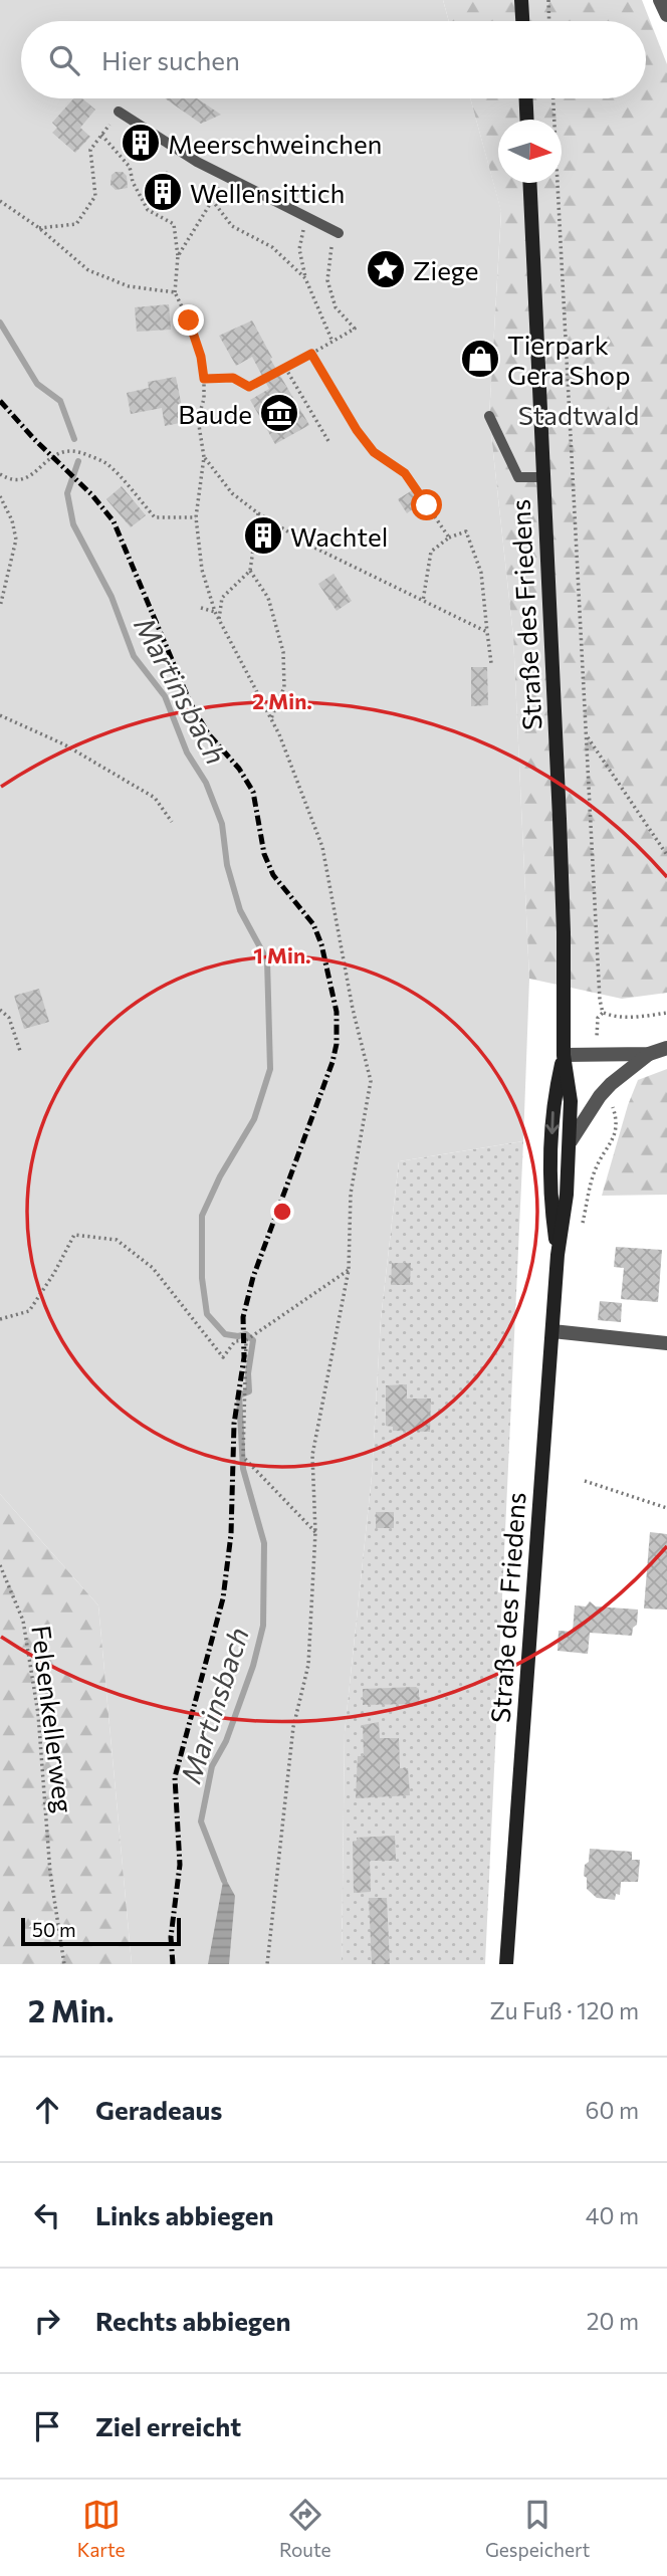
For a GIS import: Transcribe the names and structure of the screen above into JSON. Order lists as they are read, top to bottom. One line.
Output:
{"streets":{"main road":["Straße des Friedens"],"path":["Felsenkellerweg"]},"water":["Martinsbach"],"parks":["Stadtwald"],"places":{"building":["Meerschweinchen","Wellensittich","Wachtel"],"place":["Ziege"],"shop":["Tierpark Gera Shop"],"museum":["Baude"]},"scale_bar":"50 m","north":"right","page":{"search":"Hier suchen","scale":"50 m","heading":["2 Min.","Zu Fuß · 120 m"],"list":[["Geradeaus","60 m"],["Links abbiegen","40 m"],["Rechts abbiegen","20 m"],"Ziel erreicht"],"nav":["Karte","Route","Gespeichert"]},"rings":["2 Min.","1 Min."]}
